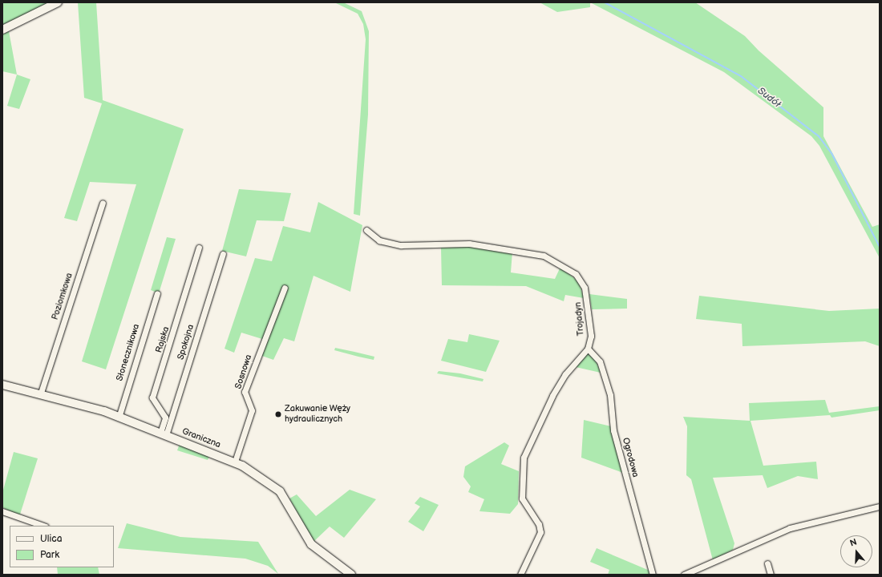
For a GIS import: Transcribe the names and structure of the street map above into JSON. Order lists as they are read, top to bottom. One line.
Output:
{"streets":{"street":["Poziomkowa","Trojadyn","Rajska","Spokojna","Słonecznikowa","Sosnowa","Graniczna","Ogrodowa"]},"crossings":[["Poziomkowa","Graniczna"],["Trojadyn","Ogrodowa"],["Rajska","Spokojna"],["Rajska","Graniczna"],["Spokojna","Graniczna"],["Słonecznikowa","Graniczna"],["Sosnowa","Graniczna"]],"water":["Sudół"],"places":["Zakuwanie Węży hydraulicznych"],"legend":["Ulica","Park"],"north":"top"}
